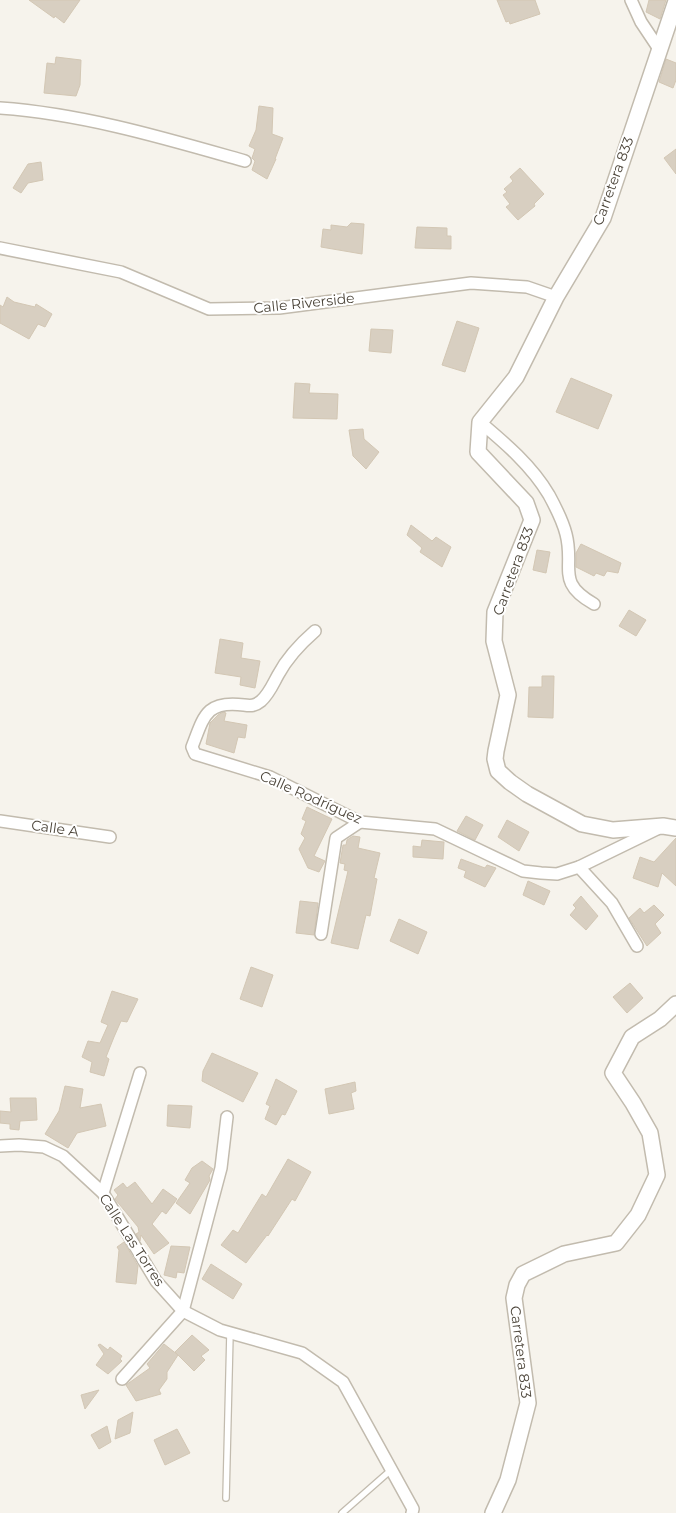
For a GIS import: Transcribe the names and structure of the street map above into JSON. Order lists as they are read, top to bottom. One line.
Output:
{"streets":{"street":["Carretera 833","Calle Riverside","Calle Rodríguez","Calle A","Calle Las Torres"]},"crossings":[["Carretera 833","Calle Riverside"],["Carretera 833","Calle Rodríguez"]]}
